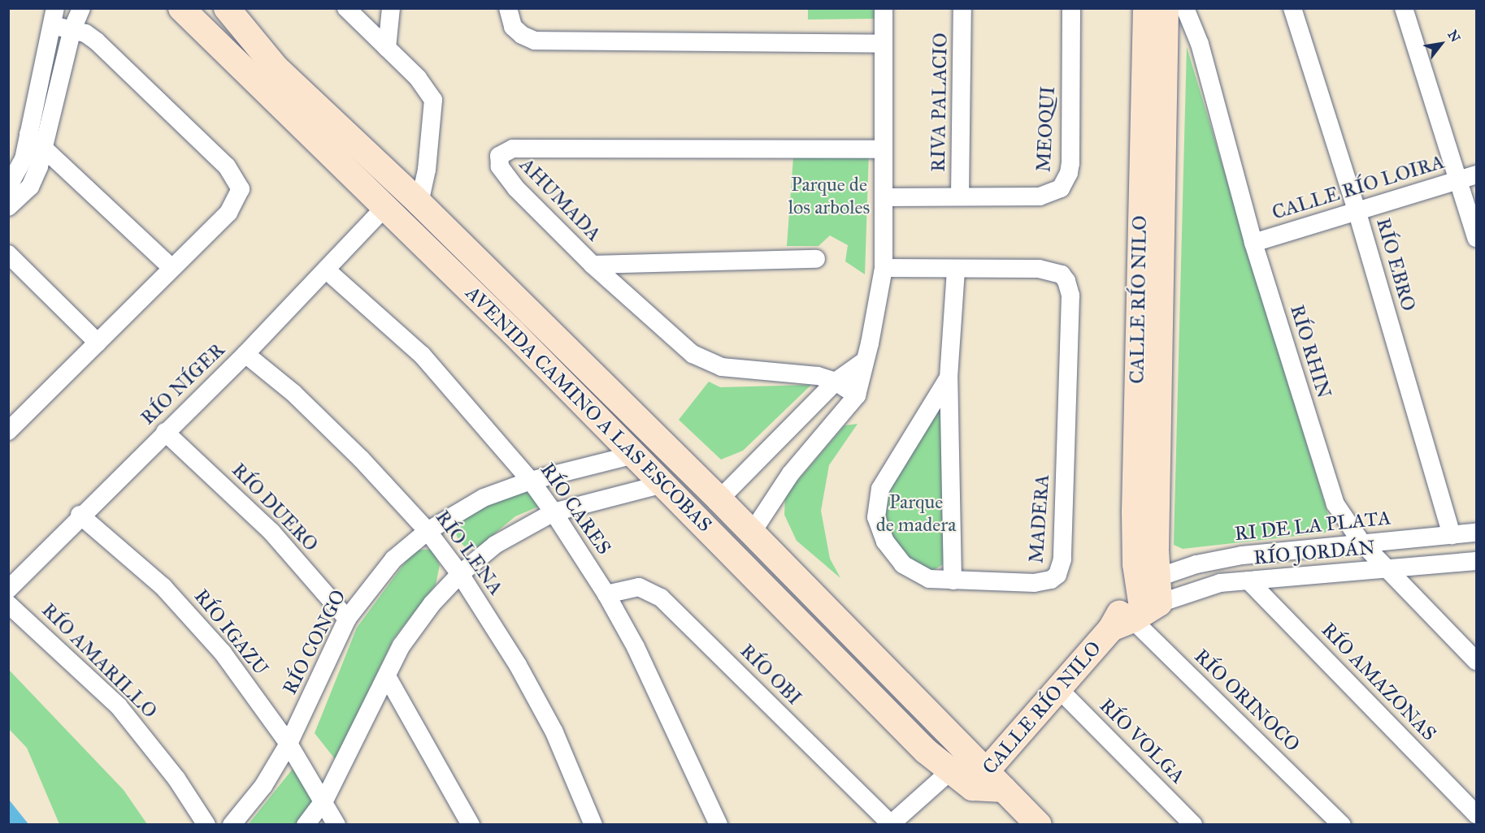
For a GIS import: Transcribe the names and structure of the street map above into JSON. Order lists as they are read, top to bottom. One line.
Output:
{"streets":{"street":["RIVA PALACIO","MEOQUI","CALLE RÍO LOIRA","AHUMADA","RÍO EBRO","CALLE RÍO NILO","RÍO RHIN","RÍO NÍGER","AVENIDA CAMINO A LAS ESCOBAS","RÍO DUERO","RÍO CARES","MADERA","RI DE LA PLATA","RÍO LENA","RÍO JORDÁN","RÍO IGAZU","RÍO CONGO","RÍO AMARILLO","RÍO OBI","RÍO AMAZONAS","RÍO ORINOCO","RÍO VOLGA"]},"crossings":[["RIVA PALACIO","MEOQUI"],["CALLE RÍO LOIRA","RÍO EBRO"],["CALLE RÍO LOIRA","RÍO RHIN"],["RÍO EBRO","RI DE LA PLATA"],["CALLE RÍO NILO","AVENIDA CAMINO A LAS ESCOBAS"],["CALLE RÍO NILO","RI DE LA PLATA"],["CALLE RÍO NILO","RÍO JORDÁN"],["CALLE RÍO NILO","RÍO ORINOCO"],["CALLE RÍO NILO","RÍO VOLGA"],["RÍO RHIN","RI DE LA PLATA"],["RÍO RHIN","RÍO JORDÁN"],["RÍO NÍGER","AVENIDA CAMINO A LAS ESCOBAS"],["RÍO NÍGER","RÍO DUERO"],["RÍO NÍGER","RÍO CARES"],["RÍO NÍGER","RÍO LENA"],["RÍO NÍGER","RÍO IGAZU"],["AVENIDA CAMINO A LAS ESCOBAS","RÍO CONGO"],["RÍO DUERO","RÍO CONGO"],["RÍO CARES","RÍO CONGO"],["RÍO CARES","RÍO OBI"],["RI DE LA PLATA","RÍO JORDÁN"],["RI DE LA PLATA","RÍO ORINOCO"],["RÍO LENA","RÍO CONGO"],["RÍO JORDÁN","RÍO AMAZONAS"],["RÍO JORDÁN","RÍO ORINOCO"],["RÍO IGAZU","RÍO CONGO"]],"parks":["Parque de los arboles","Parque de madera"],"north":"top right"}
